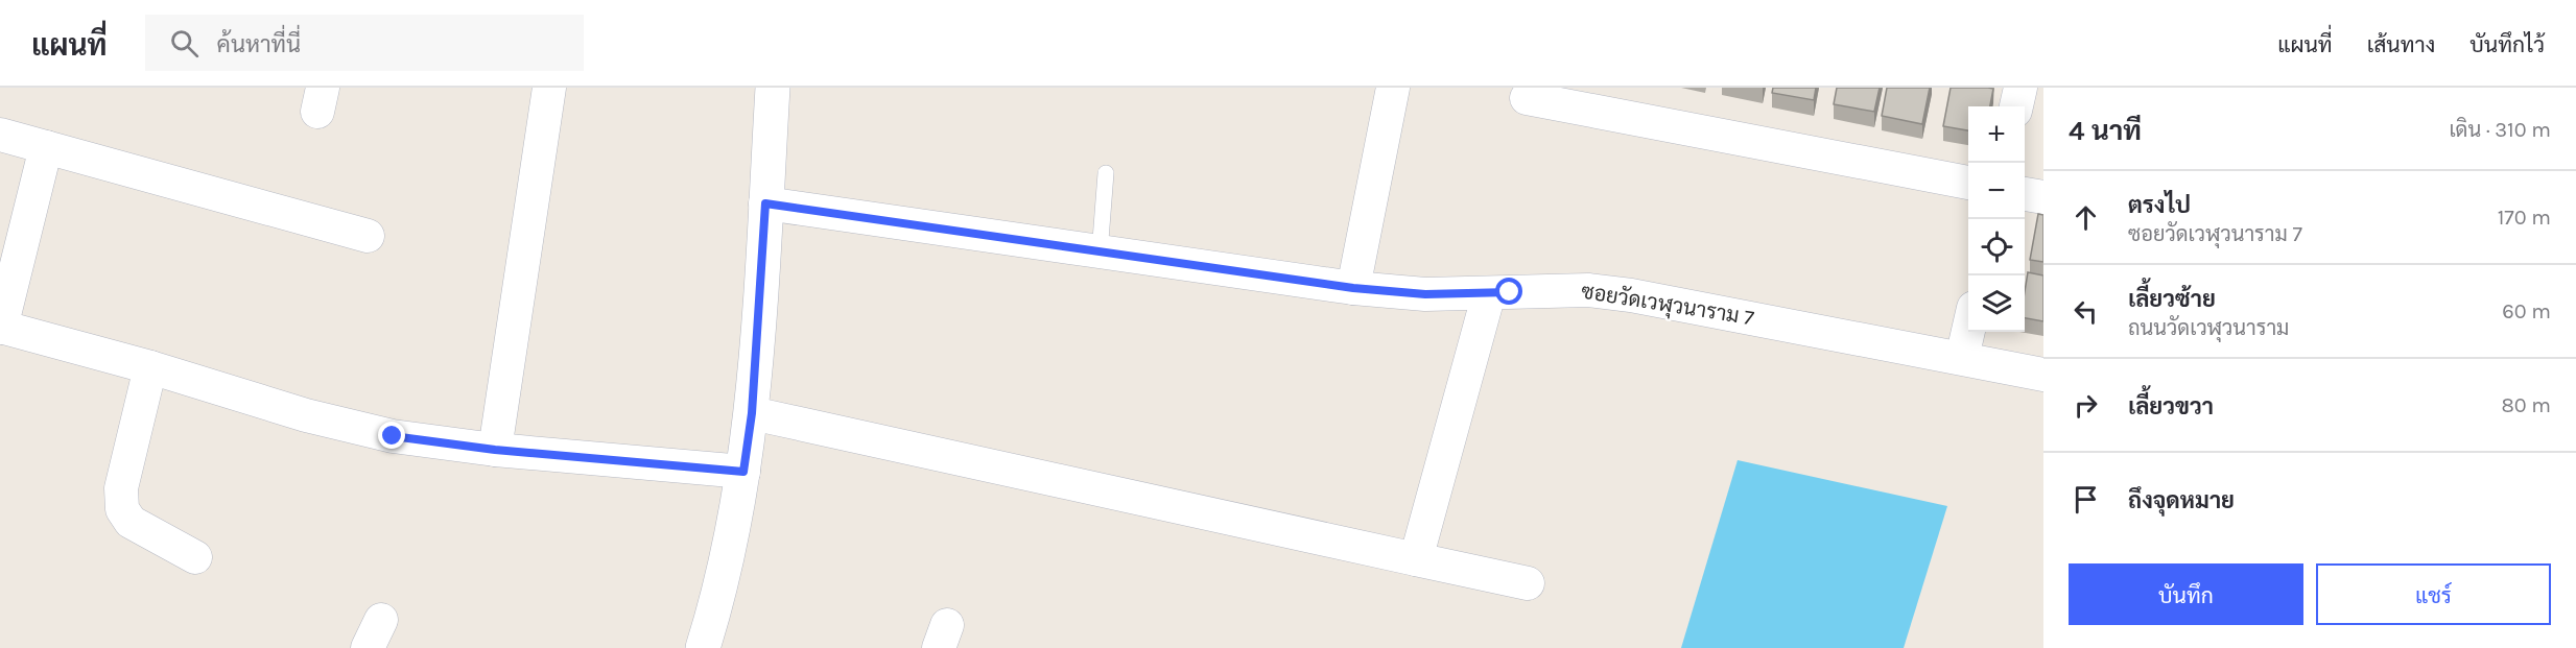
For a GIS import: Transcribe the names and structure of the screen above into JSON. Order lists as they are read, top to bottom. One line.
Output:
{"streets":{"street":["ซอยวัดเวฬุวนาราม 7"]},"page":{"header":"แผนที่","search":"ค้นหาที่นี่","nav":["แผนที่","เส้นทาง","บันทึกไว้"],"heading":["4 นาที","เดิน · 310 m"],"map_buttons":["+","−"],"list":[["ตรงไป","ซอยวัดเวฬุวนาราม 7","170 m"],["เลี้ยวซ้าย","ถนนวัดเวฬุวนาราม","60 m"],["เลี้ยวขวา","80 m"],"ถึงจุดหมาย"],"buttons":["บันทึก","แชร์"]}}
